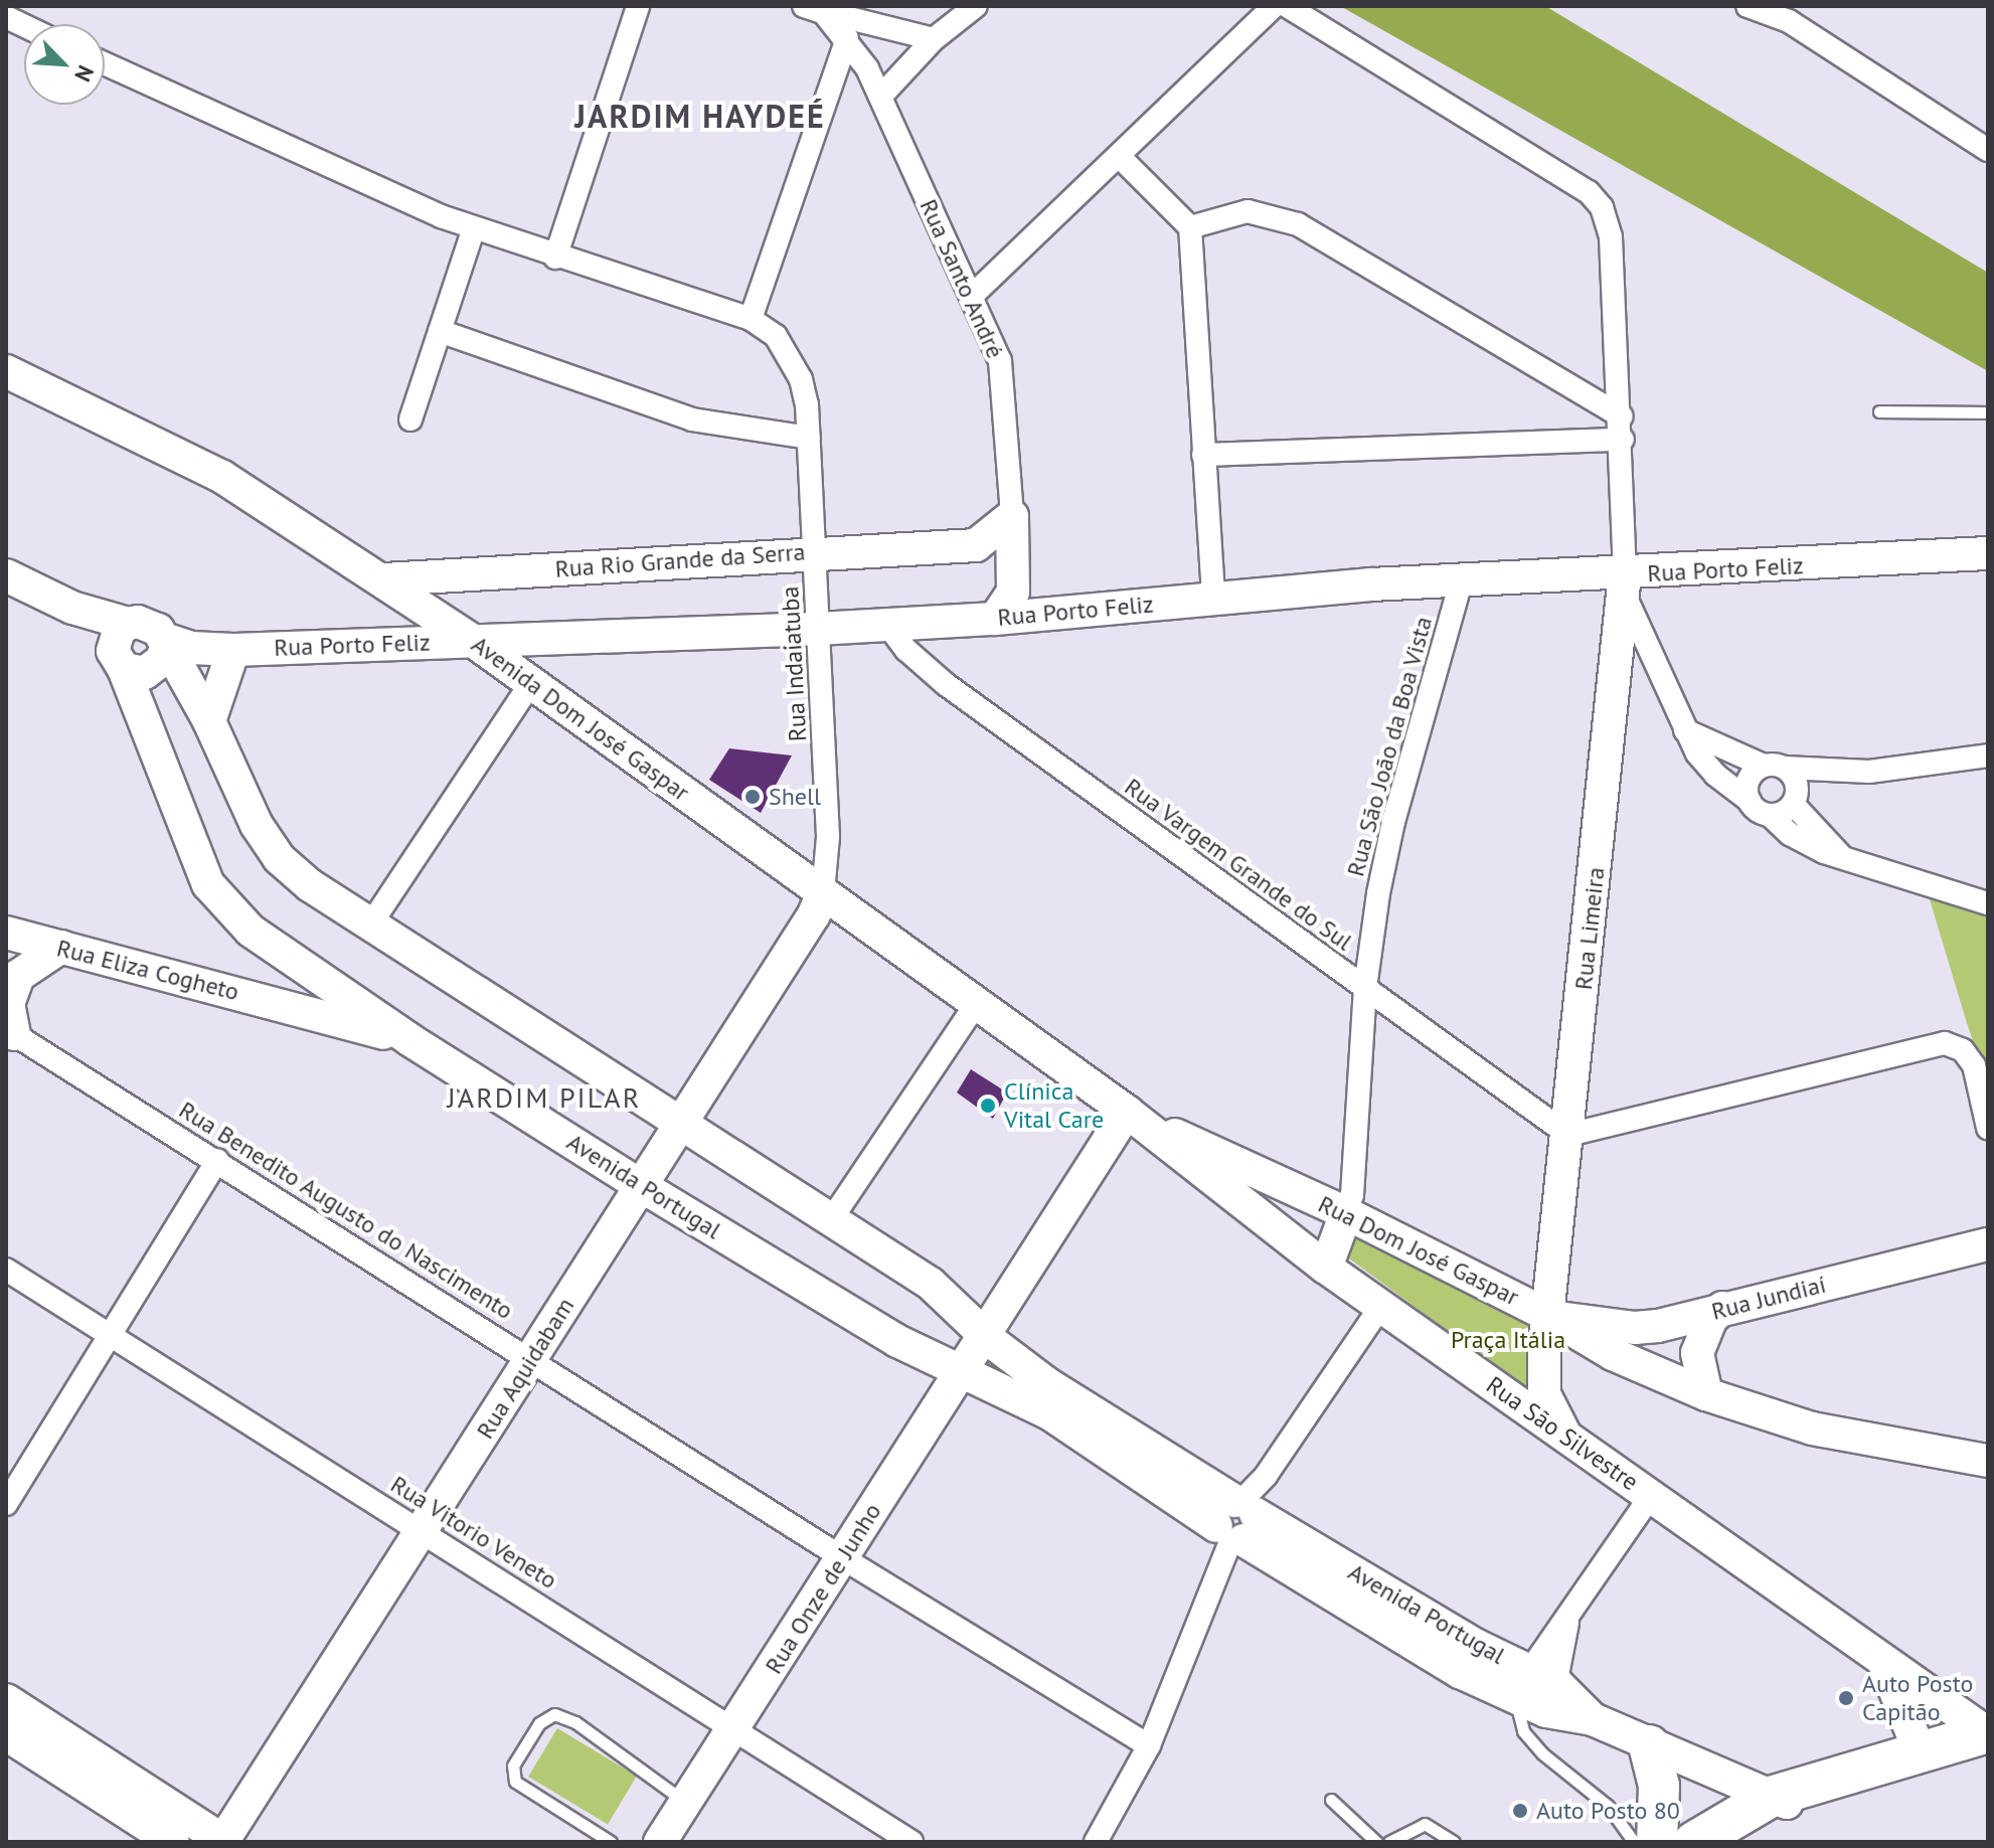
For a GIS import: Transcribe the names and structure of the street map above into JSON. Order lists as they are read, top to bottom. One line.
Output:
{"streets":{"street":["Rua Santo André","Rua Rio Grande da Serra","Rua Porto Feliz","Rua Indaiatuba","Avenida Dom José Gaspar","Rua São João da Boa Vista","Rua Vargem Grande do Sul","Rua Limeira","Rua Eliza Cogheto","Avenida Portugal","Rua Benedito Augusto do Nascimento","Rua Dom José Gaspar","Rua Jundiaí","Rua Aquidabam","Rua São Silvestre","Rua Vitorio Veneto","Rua Onze de Junho"]},"crossings":[["Rua Rio Grande da Serra","Rua Indaiatuba"],["Rua Rio Grande da Serra","Avenida Dom José Gaspar"],["Rua Porto Feliz","Rua Indaiatuba"],["Rua Porto Feliz","Avenida Dom José Gaspar"],["Rua Porto Feliz","Rua São João da Boa Vista"],["Rua Porto Feliz","Rua Vargem Grande do Sul"],["Rua Porto Feliz","Rua Limeira"],["Rua Porto Feliz","Avenida Portugal"],["Rua Indaiatuba","Avenida Dom José Gaspar"],["Rua Indaiatuba","Rua Aquidabam"],["Avenida Dom José Gaspar","Rua Dom José Gaspar"],["Avenida Dom José Gaspar","Rua Aquidabam"],["Avenida Dom José Gaspar","Rua São Silvestre"],["Avenida Dom José Gaspar","Rua Onze de Junho"],["Rua São João da Boa Vista","Rua Vargem Grande do Sul"],["Rua São João da Boa Vista","Rua Dom José Gaspar"],["Rua Vargem Grande do Sul","Rua Limeira"],["Rua Limeira","Rua Dom José Gaspar"],["Rua Limeira","Rua Jundiaí"],["Rua Limeira","Rua São Silvestre"],["Rua Eliza Cogheto","Avenida Portugal"],["Avenida Portugal","Rua Aquidabam"],["Avenida Portugal","Rua Onze de Junho"],["Rua Benedito Augusto do Nascimento","Rua Aquidabam"],["Rua Benedito Augusto do Nascimento","Rua Onze de Junho"],["Rua Dom José Gaspar","Rua Jundiaí"],["Rua Dom José Gaspar","Rua São Silvestre"],["Rua Dom José Gaspar","Rua Onze de Junho"],["Rua Aquidabam","Rua Vitorio Veneto"],["Rua São Silvestre","Rua Onze de Junho"],["Rua Vitorio Veneto","Rua Onze de Junho"]],"districts":["JARDIM HAYDEÉ","JARDIM PILAR"],"parks":["Praça Itália"],"places":["Shell","Clínica Vital Care","Auto Posto Capitão","Auto Posto 80"],"north":"bottom right"}
